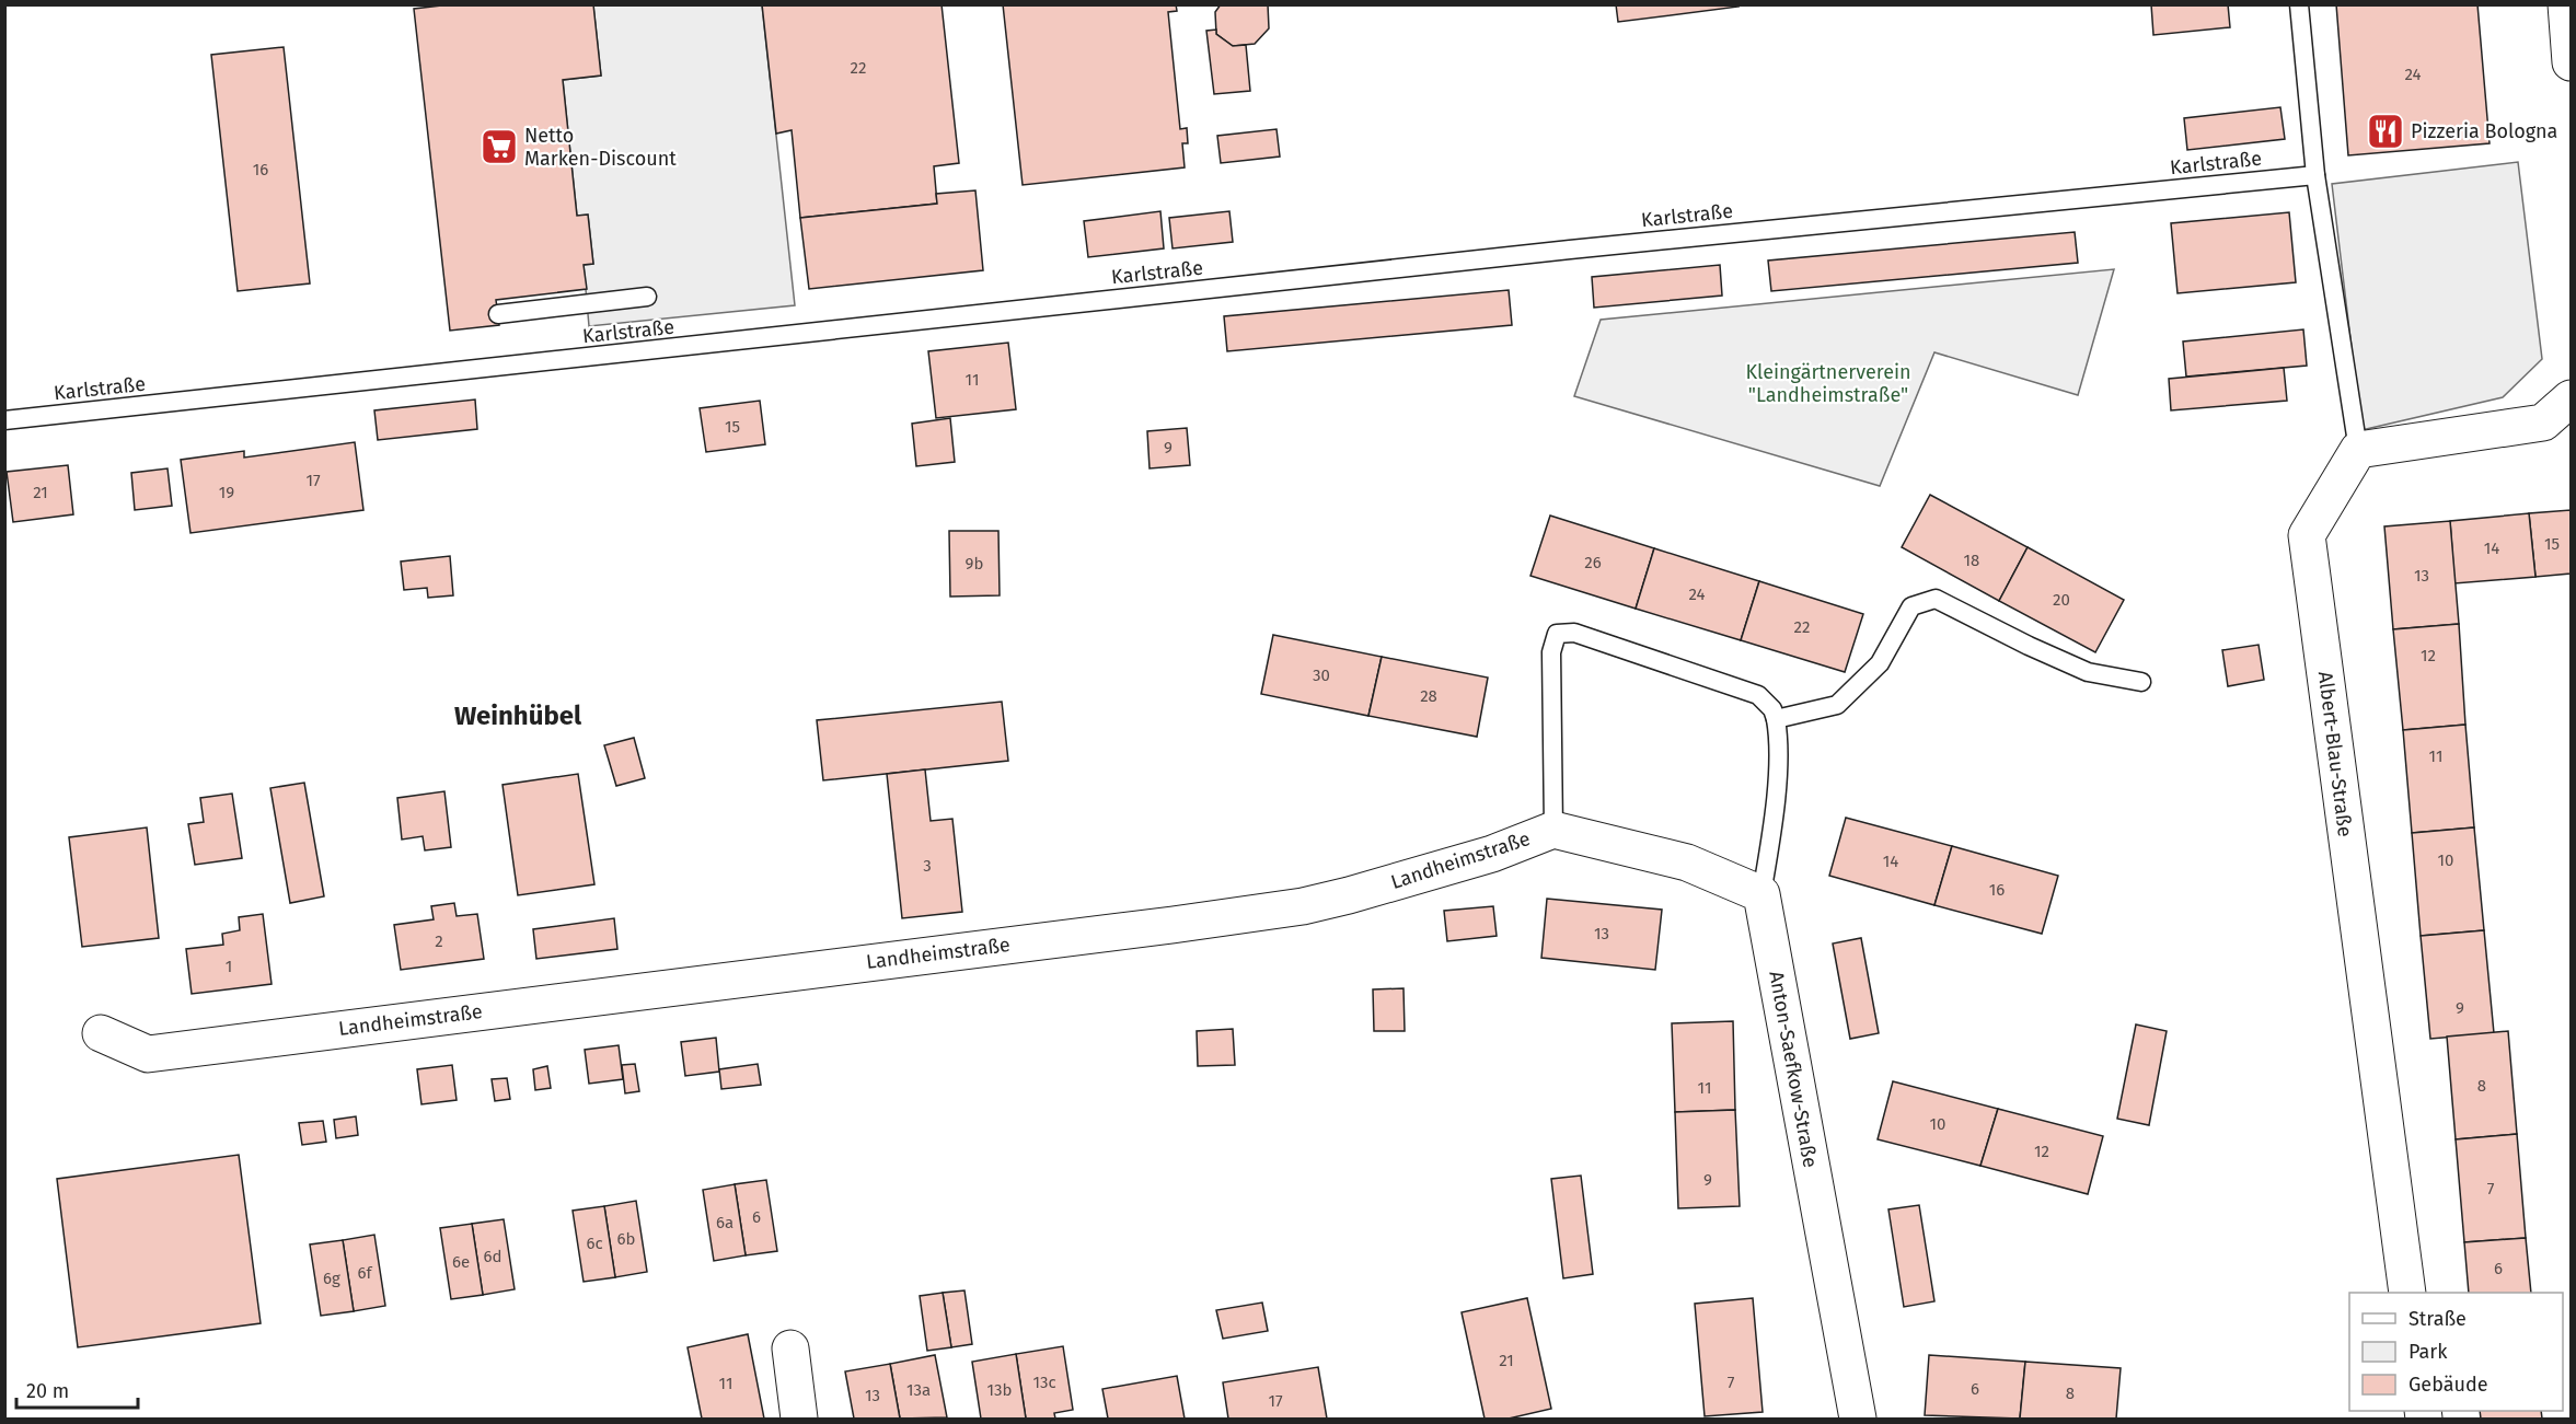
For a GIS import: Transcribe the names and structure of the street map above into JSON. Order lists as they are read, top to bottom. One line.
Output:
{"streets":{"street":["Albert-Blau-Straße","Landheimstraße","Anton-Saefkow-Straße"],"lane":["Karlstraße"]},"crossings":[["Landheimstraße","Anton-Saefkow-Straße"]],"districts":["Weinhübel"],"parks":["Kleingärtnerverein \"Landheimstraße\""],"places":{"restaurant":["Pizzeria Bologna"],"supermarket":["Netto Marken-Discount"]},"house_numbers":["22","24","16","11","15","9","17","21","19","15","14","18","26","9b","13","24","20","22","12","30","28","11","10","14","3","16","13","2","1","9","8","11","10","12","9","7","6","6a","6b","6c","6d","6e","6","6f","6g","21","13c","7","11","6","13a","13b","8","13","17"],"legend":["Straße","Park","Gebäude"],"scale_bar":"20 m"}
